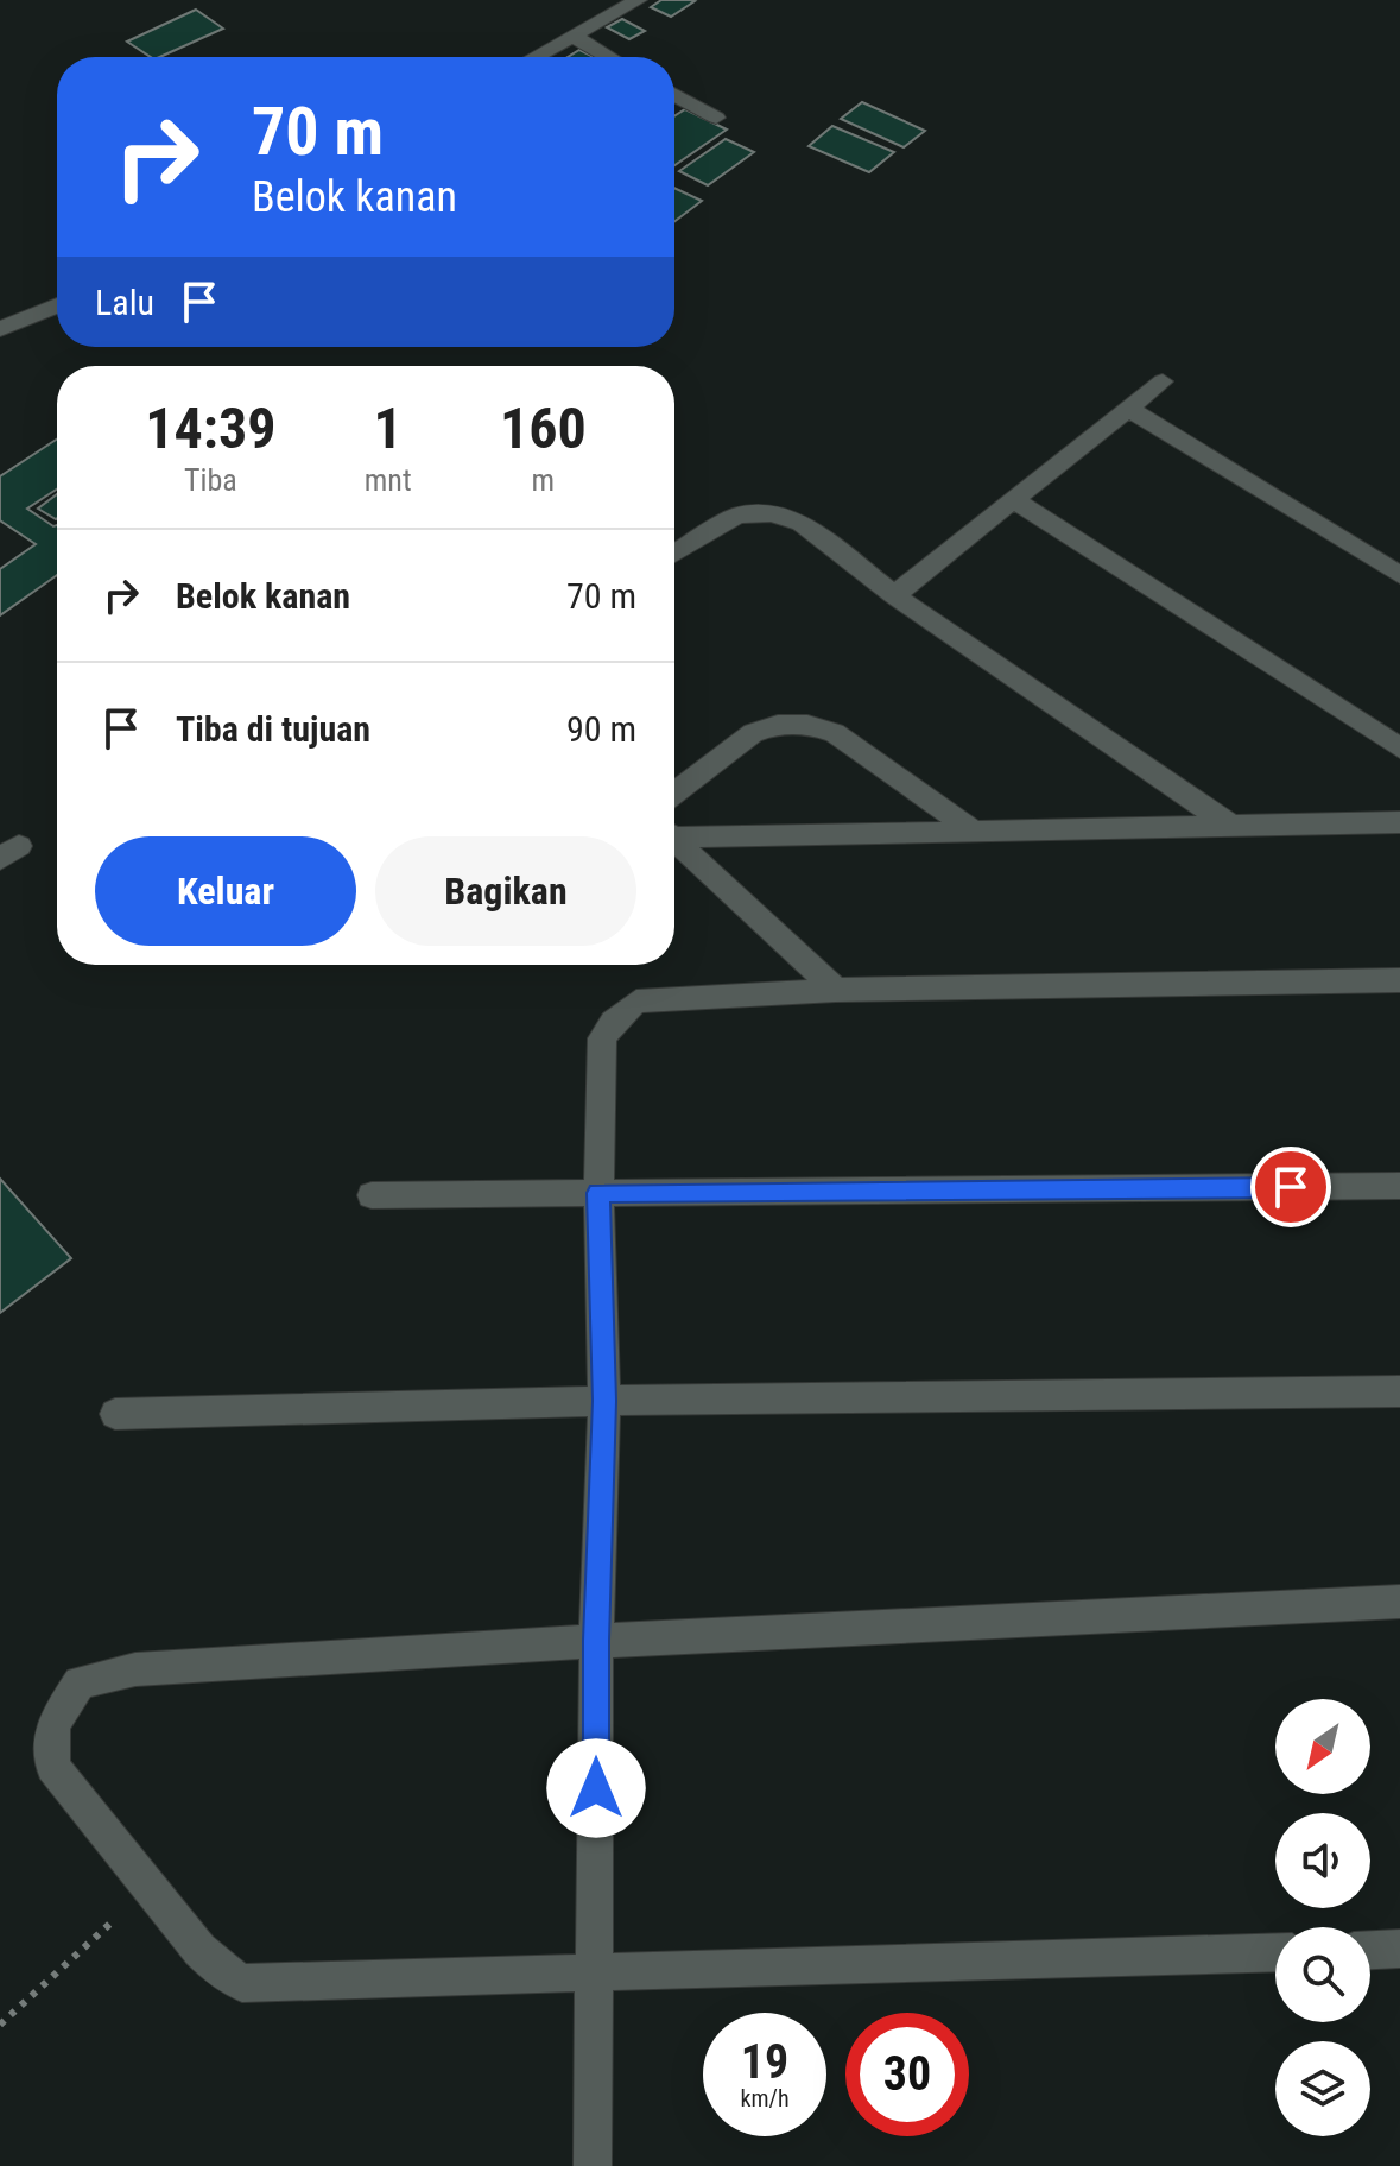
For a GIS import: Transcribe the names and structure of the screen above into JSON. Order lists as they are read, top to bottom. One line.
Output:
{"north":"bottom left","page":{"turn":["70 m","Belok kanan"],"then":"Lalu","eta":["14:39","Tiba","1","mnt","160","m"],"list":[{"name":"Belok kanan","value":"70 m"},{"name":"Tiba di tujuan","value":"90 m"}],"buttons":["Keluar","Bagikan"],"speed":"19 km/h","limit":"30"}}
